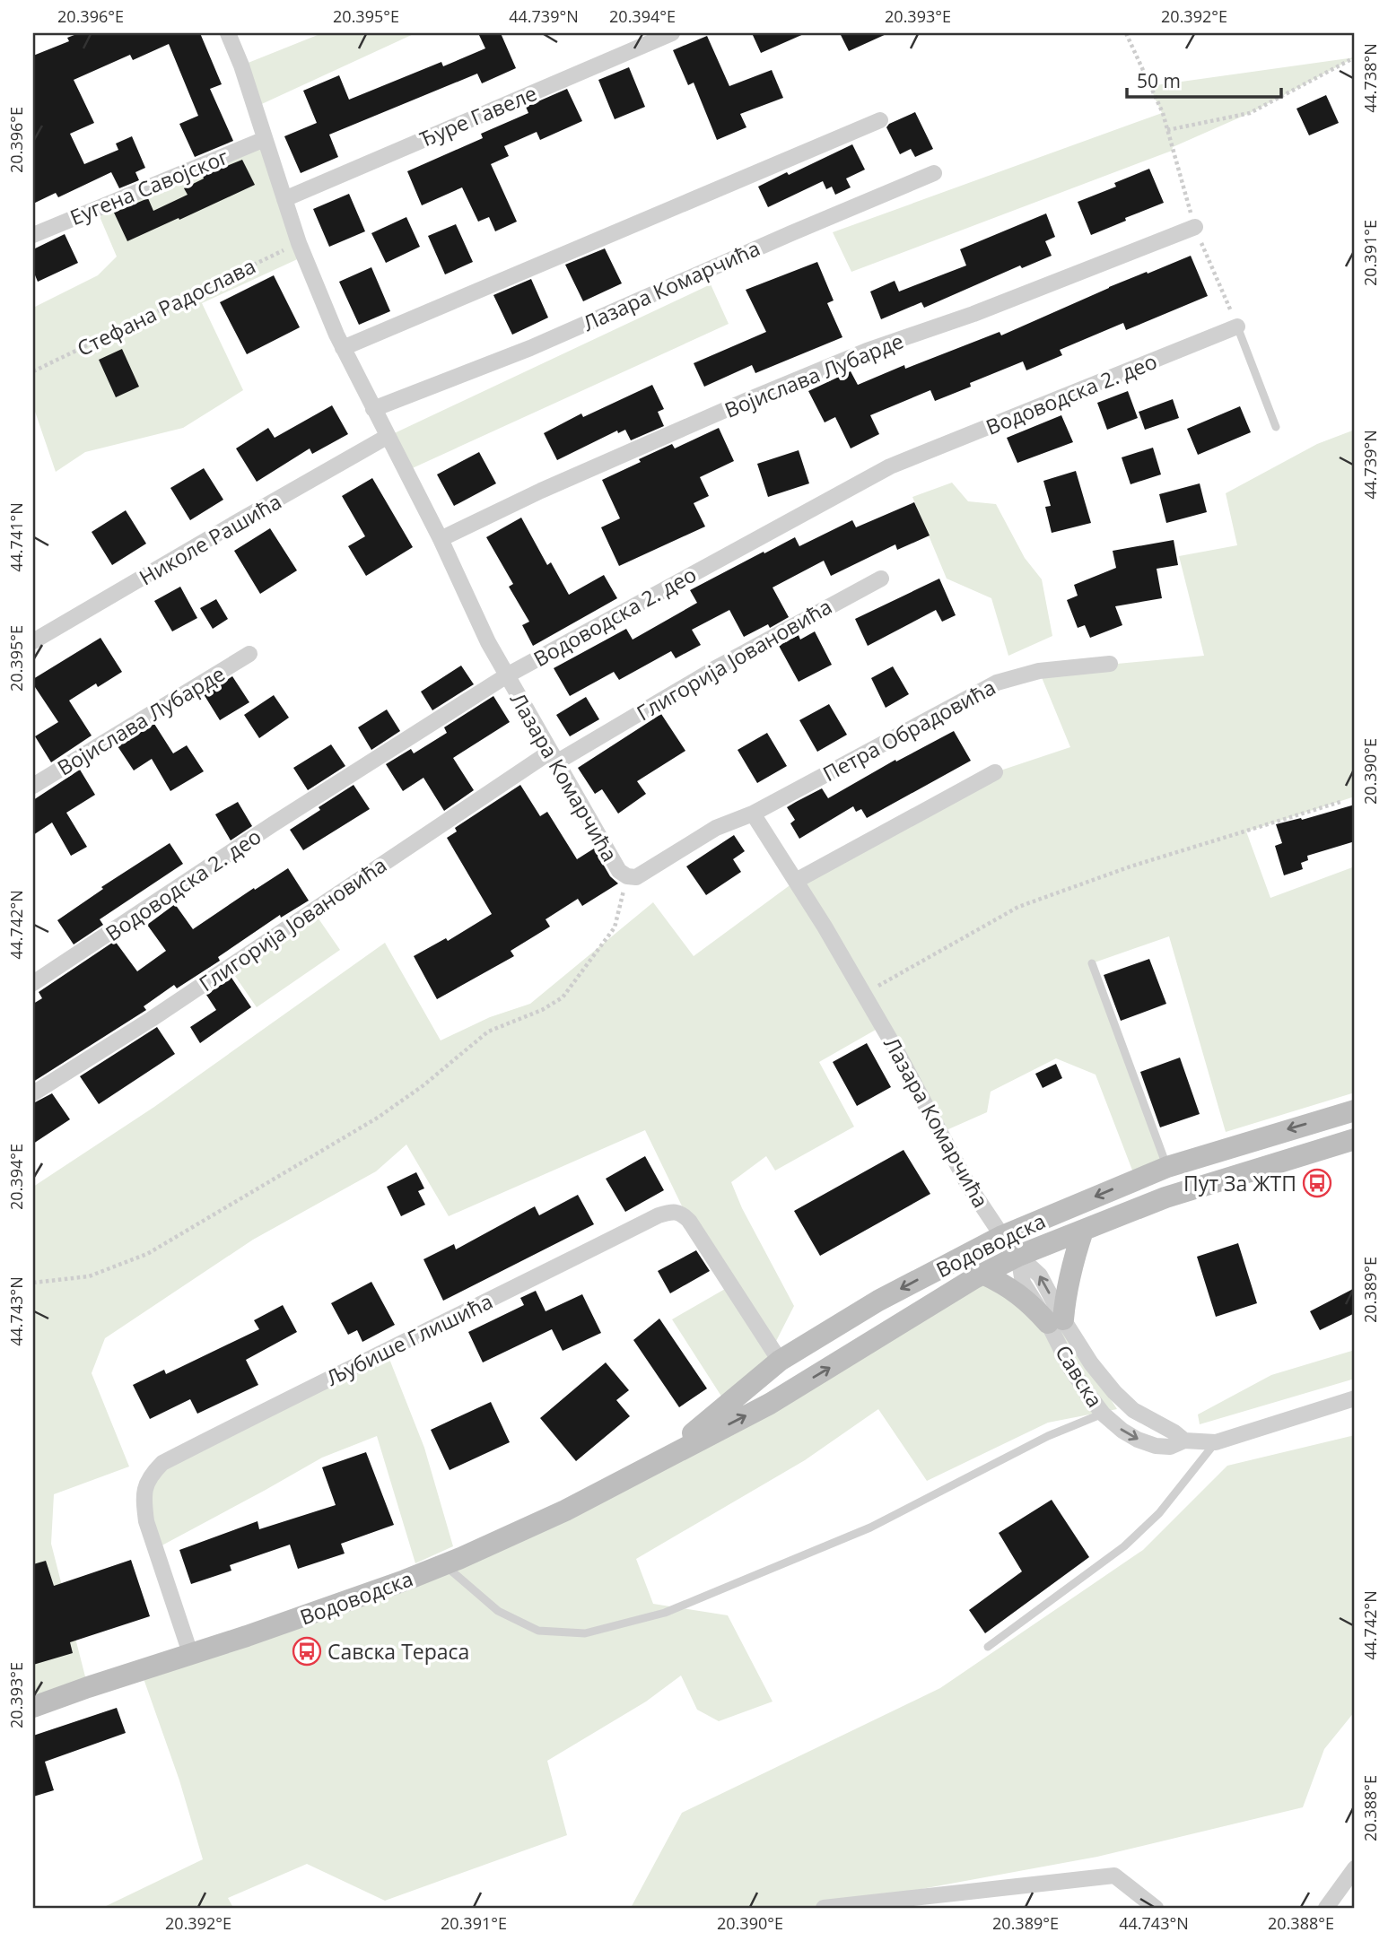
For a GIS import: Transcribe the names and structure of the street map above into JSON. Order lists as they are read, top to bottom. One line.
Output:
{"streets":{"main road":["Водоводска"],"street":["Ђуре Гавеле","Еугена Савојског","Лазара Комарчића","Војислава Лубарде","Водоводска 2. део","Николе Рашића","Глигорија Јовановића","Петра Обрадовића","Љубише Глишића","Савска"],"path":["Стефана Радослава"]},"crossings":[["Ђуре Гавеле","Лазара Комарчића"],["Еугена Савојског","Лазара Комарчића"],["Лазара Комарчића","Стефана Радослава"],["Лазара Комарчића","Војислава Лубарде"],["Лазара Комарчића","Водоводска 2. део"],["Лазара Комарчића","Николе Рашића"],["Лазара Комарчића","Глигорија Јовановића"],["Лазара Комарчића","Петра Обрадовића"],["Лазара Комарчића","Водоводска"],["Лазара Комарчића","Савска"],["Водоводска","Љубише Глишића"],["Водоводска","Савска"]],"places":{"bus stop":["Пут За ЖТП","Савска Тераса"]},"scale_bar":"50 m","coordinates":["20.396°E","20.395°E","44.739°N","20.394°E","20.393°E","20.392°E","44.738°N","20.391°E","44.741°N","20.390°E","44.742°N","20.389°E","44.743°N","20.388°E"]}
